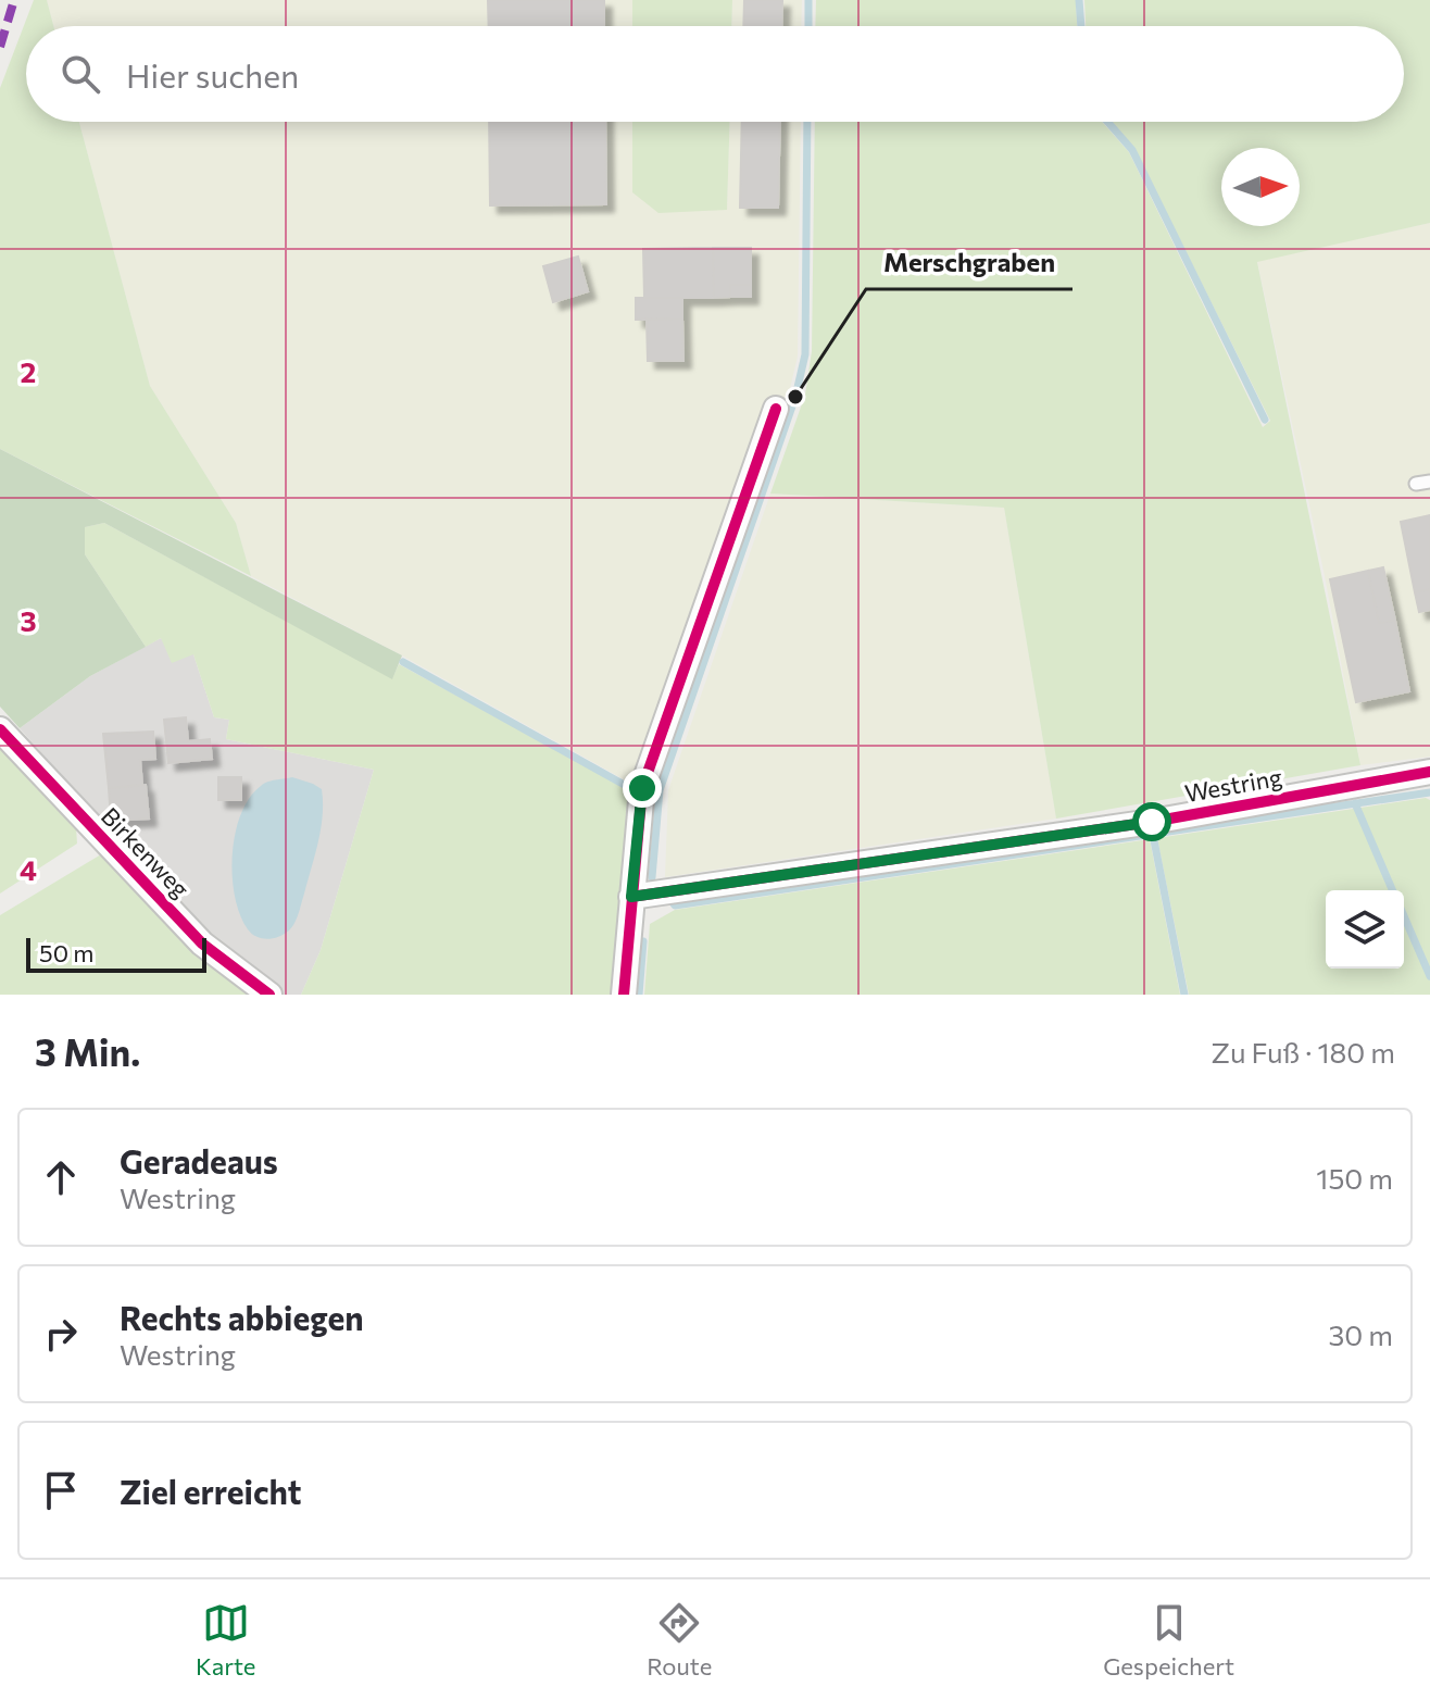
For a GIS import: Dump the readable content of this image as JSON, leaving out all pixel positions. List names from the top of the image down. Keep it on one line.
{"streets":{"street":["Westring","Birkenweg"]},"places":["Merschgraben"],"scale_bar":"50 m","north":"right","page":{"search":"Hier suchen","scale":"50 m","heading":["3 Min.","Zu Fuß · 180 m"],"list":[["Geradeaus","Westring","150 m"],["Rechts abbiegen","Westring","30 m"],"Ziel erreicht"],"nav":["Karte","Route","Gespeichert"]},"grid":{"rows":["2","3","4"]}}
